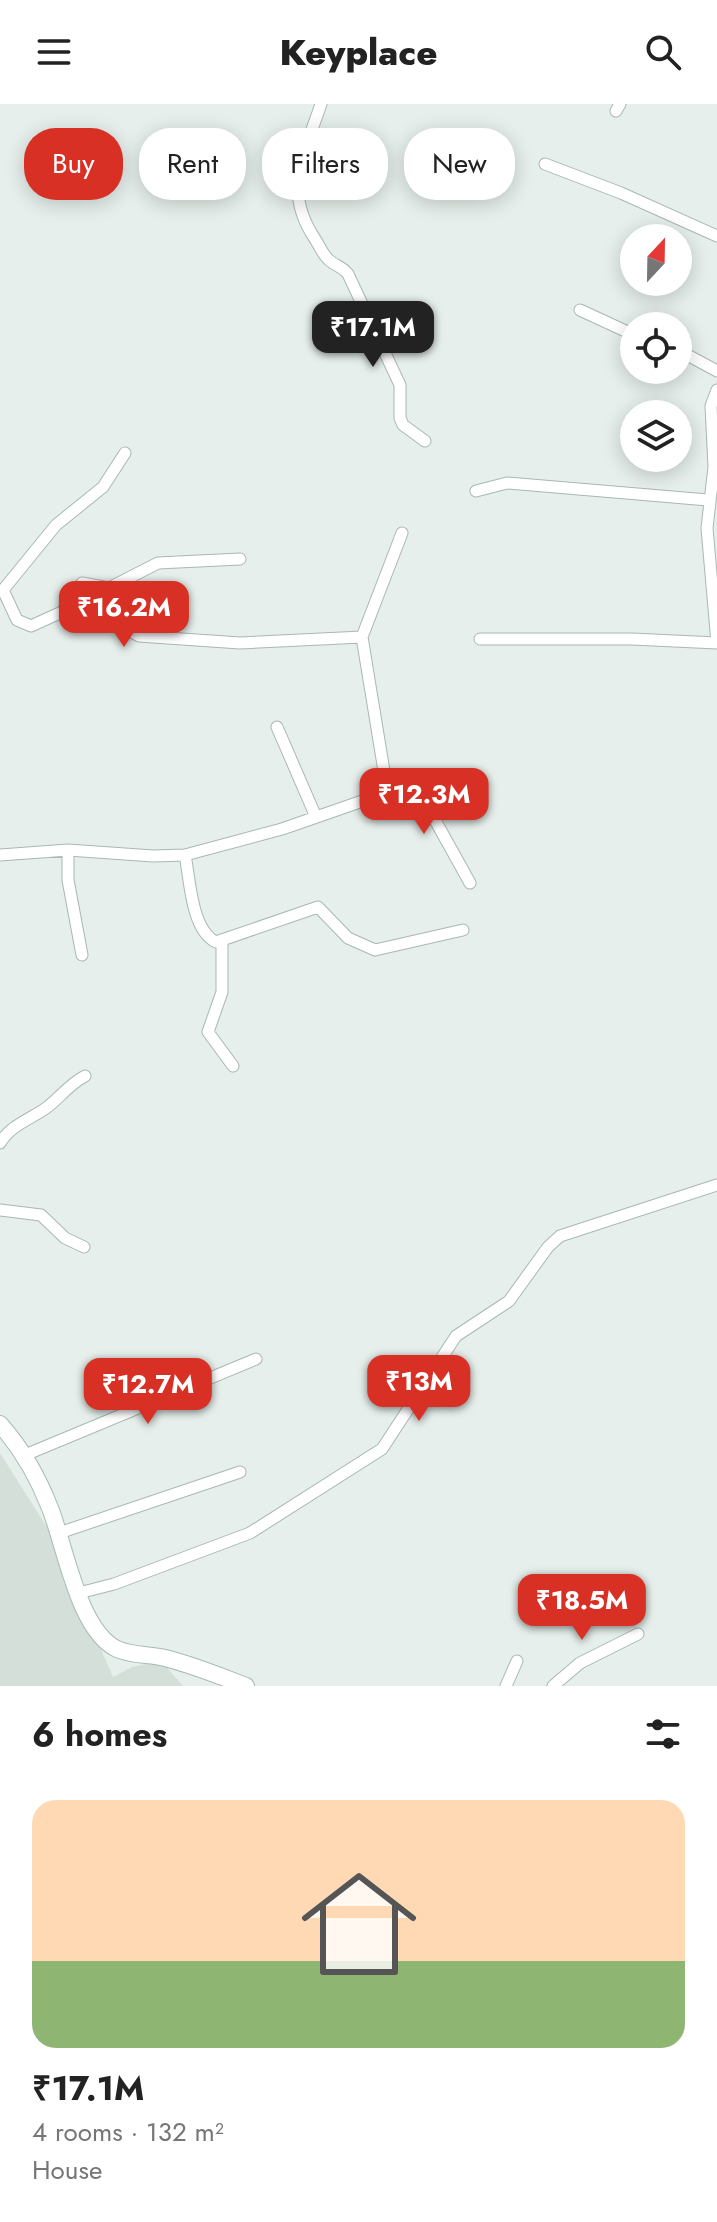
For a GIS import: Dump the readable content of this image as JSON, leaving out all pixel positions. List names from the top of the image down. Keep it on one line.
{"north":"top","page":{"header":"Keyplace","chip":["Buy","Rent","Filters","New"],"price":["₹17.1M","₹16.2M","₹12.3M","₹13M","₹12.7M","₹18.5M"],"heading":"6 homes","list":[{"name":"₹17.1M","note":"4 rooms · 132 m² · House"}]}}
